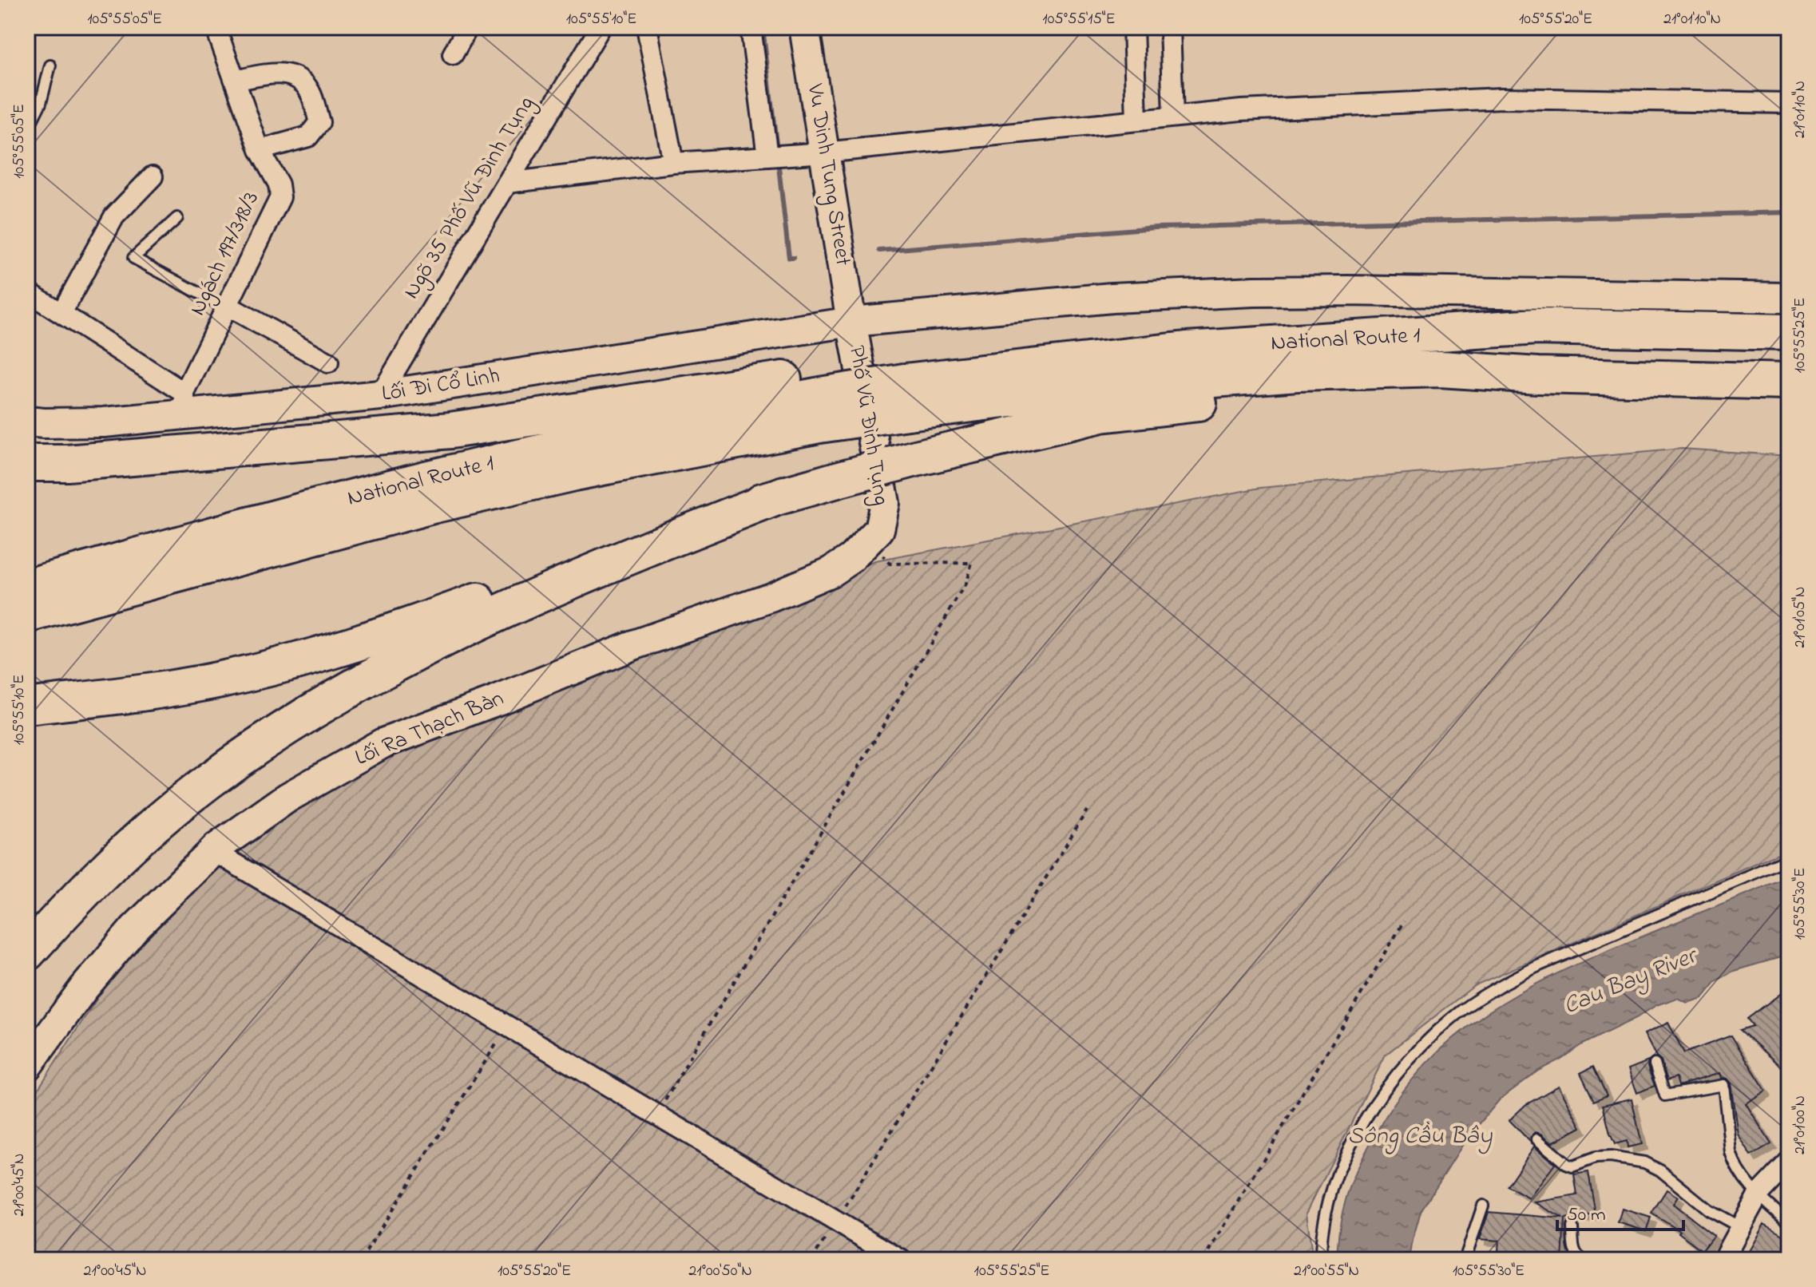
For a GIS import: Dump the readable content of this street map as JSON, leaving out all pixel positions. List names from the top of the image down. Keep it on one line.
{"streets":{"highway":["National Route 1"],"main road":["Vu Dinh Tung Street","Lối Đi Cổ Linh","Phố Vũ Đình Tụng","Lối Ra Thạch Bàn"],"street":["Ngõ 35 Phố Vũ Đình Tụng","Ngách 197/318/3"]},"crossings":[["Vu Dinh Tung Street","Lối Đi Cổ Linh"],["Vu Dinh Tung Street","Phố Vũ Đình Tụng"],["Ngõ 35 Phố Vũ Đình Tụng","Lối Đi Cổ Linh"],["Ngách 197/318/3","Lối Đi Cổ Linh"],["Lối Đi Cổ Linh","Phố Vũ Đình Tụng"],["Phố Vũ Đình Tụng","Lối Ra Thạch Bàn"]],"water":["Cau Bay River","Sông Cầu Bây"],"scale_bar":"50 m","coordinates":["105°55'05\"E","105°55'10\"E","105°55'15\"E","105°55'20\"E","21°01'10\"N","105°55'25\"E","21°01'05\"N","105°55'30\"E","21°01'00\"N","21°00'45\"N","21°00'50\"N","21°00'55\"N"]}
